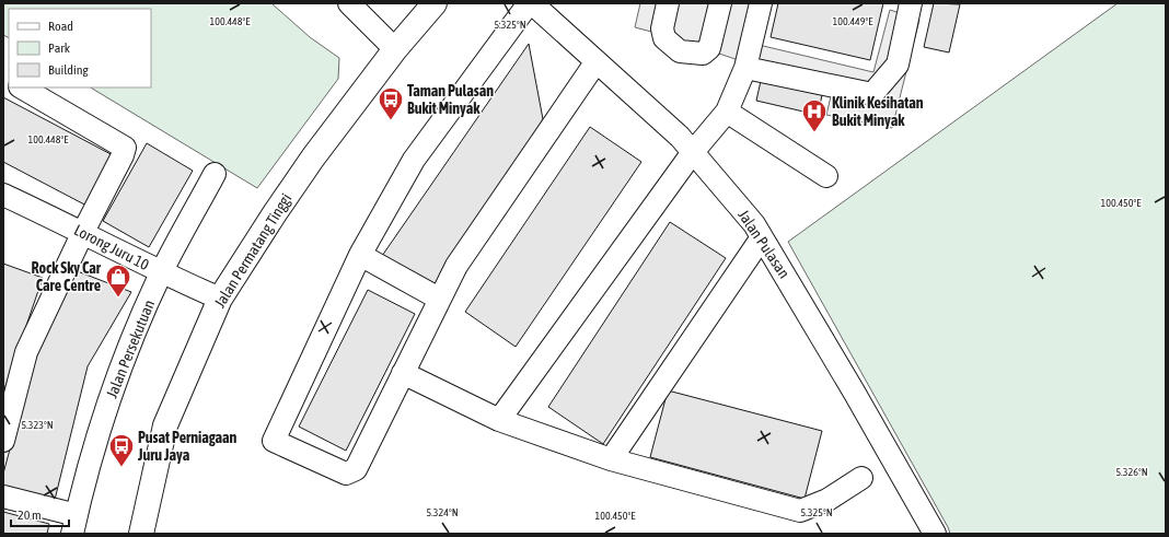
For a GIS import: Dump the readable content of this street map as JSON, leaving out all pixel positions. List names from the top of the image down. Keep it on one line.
{"streets":{"highway":["Jalan Permatang Tinggi"],"street":["Jalan Pulasan","Lorong Juru 10","Jalan Persekutuan"]},"crossings":[["Lorong Juru 10","Jalan Permatang Tinggi"],["Lorong Juru 10","Jalan Persekutuan"]],"places":{"bus stop":["Taman Pulasan Bukit Minyak","Pusat Perniagaan Juru Jaya"],"hospital":["Klinik Kesihatan Bukit Minyak"],"shop":["Rock Sky Car Care Centre"]},"legend":["Road","Park","Building"],"scale_bar":"20 m","coordinates":["100.448°E","100.449°E","5.325°N","100.450°E","5.323°N","5.326°N","5.324°N"]}
